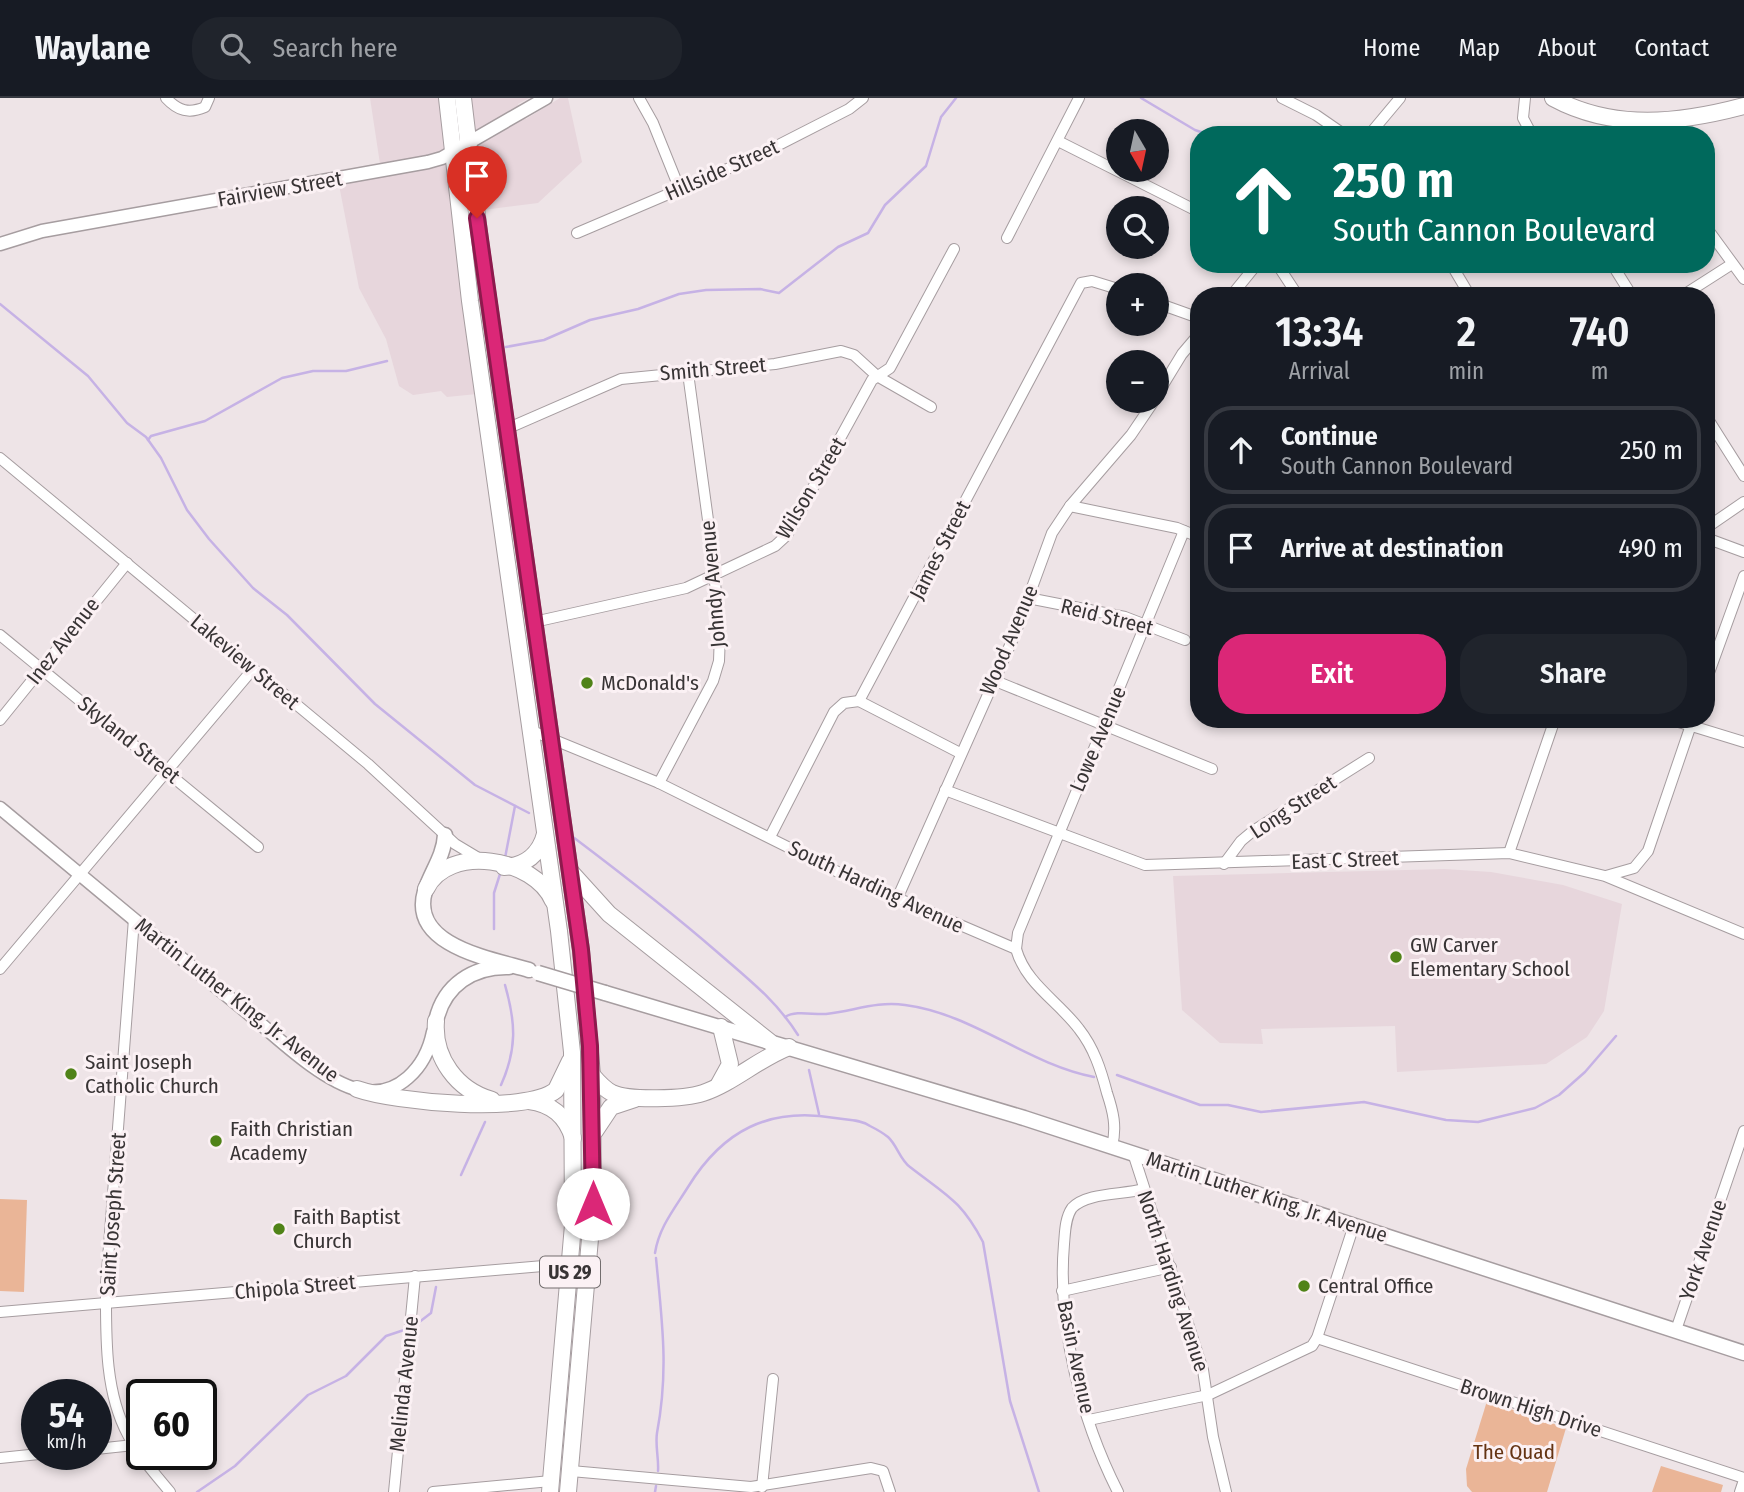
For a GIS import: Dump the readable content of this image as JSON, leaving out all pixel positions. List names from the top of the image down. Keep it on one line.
{"streets":{"main road":["Martin Luther King, Jr. Avenue","US 29"],"street":["Hillside Street","Fairview Street","Smith Street","Wilson Street","James Street","Johndy Avenue","Reid Street","Wood Avenue","Inez Avenue","Lakeview Street","Lowe Avenue","Skyland Street","Long Street","East C Street","South Harding Avenue","Saint Joseph Street","York Avenue","North Harding Avenue","Chipola Street","Basin Avenue","Melinda Avenue","Brown High Drive"]},"crossings":[["Fairview Street","US 29"],["Smith Street","Wilson Street"],["Smith Street","Johndy Avenue"],["Smith Street","US 29"],["Wilson Street","Johndy Avenue"],["Wilson Street","US 29"],["James Street","South Harding Avenue"],["Johndy Avenue","South Harding Avenue"],["Reid Street","Wood Avenue"],["Reid Street","Lowe Avenue"],["Wood Avenue","East C Street"],["Wood Avenue","South Harding Avenue"],["Inez Avenue","Lakeview Street"],["Inez Avenue","Skyland Street"],["Lowe Avenue","East C Street"],["Lowe Avenue","South Harding Avenue"],["Long Street","East C Street"],["South Harding Avenue","US 29"],["Martin Luther King, Jr. Avenue","Saint Joseph Street"],["Martin Luther King, Jr. Avenue","York Avenue"],["Martin Luther King, Jr. Avenue","North Harding Avenue"],["Saint Joseph Street","Chipola Street"],["US 29","Chipola Street"],["North Harding Avenue","Basin Avenue"],["Chipola Street","Melinda Avenue"]],"parks":["The Quad"],"places":["McDonald's","GW Carver Elementary School","Saint Joseph Catholic Church","Faith Christian Academy","Faith Baptist Church","Central Office"],"north":"bottom","page":{"header":"Waylane","search":"Search here","nav":["Home","Map","About","Contact"],"map_buttons":["+","−"],"turn":["250 m","South Cannon Boulevard"],"eta":["13:34","Arrival","2","min","740","m"],"list":[{"name":"Continue","note":"South Cannon Boulevard","value":"250 m"},{"name":"Arrive at destination","value":"490 m"}],"buttons":["Exit","Share"],"speed":"54 km/h","limit":"60"}}
